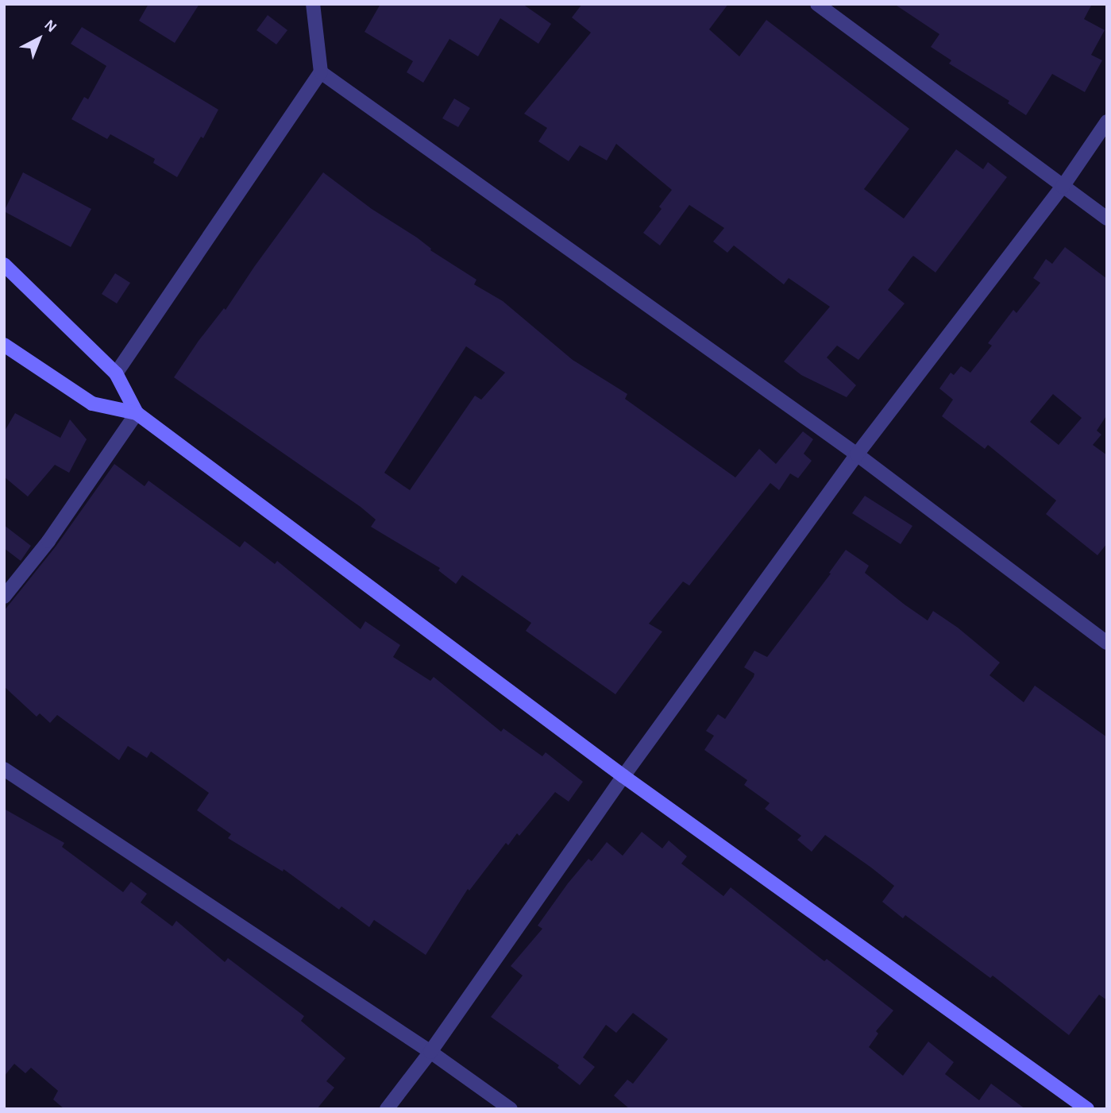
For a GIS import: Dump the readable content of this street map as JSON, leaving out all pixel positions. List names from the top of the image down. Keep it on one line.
{"north":"top right"}
